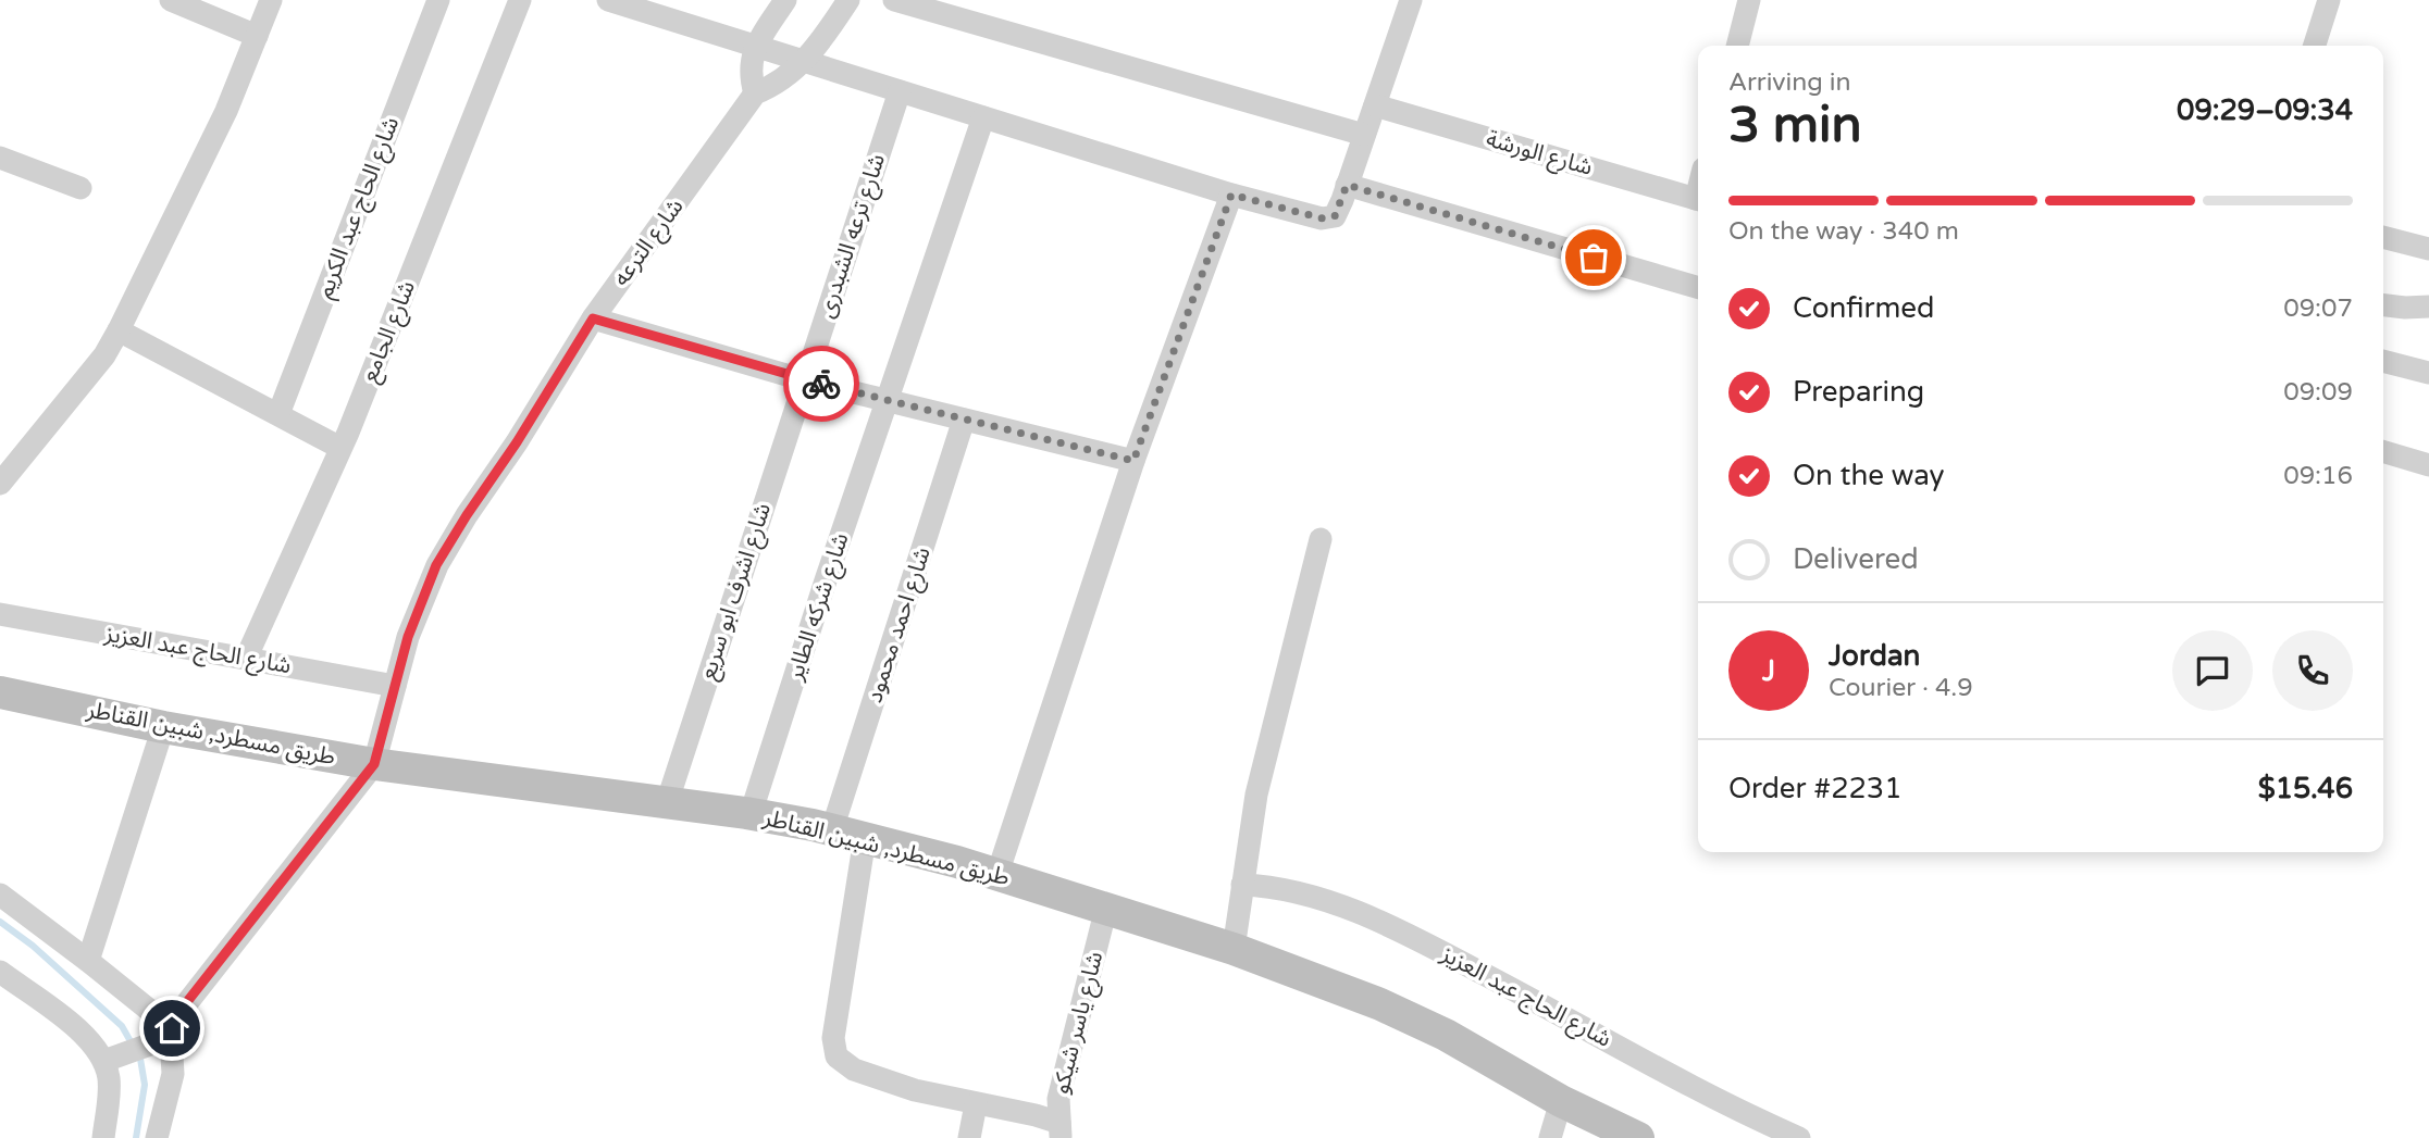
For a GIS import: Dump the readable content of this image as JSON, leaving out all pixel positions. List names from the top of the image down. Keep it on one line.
{"streets":{"main road":["طريق مسطرد, شبين القناطر"],"street":["شارع الورشة","شارع الحاج عبد الكريم","شارع ترعه الشبدرى","شارع الترعه","شارع الجامع","شارع اشرف ابو سريع","شارع شركه الطاير","شارع احمد محمود","شارع الحاج عبد العزيز","شارع ياسر شيكو"]},"crossings":[["شارع ترعه الشبدرى","شارع اشرف ابو سريع"],["شارع الترعه","شارع الحاج عبد العزيز"],["شارع الترعه","طريق مسطرد, شبين القناطر"],["شارع الجامع","شارع الحاج عبد العزيز"],["شارع اشرف ابو سريع","طريق مسطرد, شبين القناطر"],["شارع شركه الطاير","طريق مسطرد, شبين القناطر"],["شارع احمد محمود","طريق مسطرد, شبين القناطر"],["طريق مسطرد, شبين القناطر","شارع ياسر شيكو"]],"page":{"heading":["3 min","Arriving in","09:29–09:34"],"panel":["Jordan","Courier · 4.9","Order #2231","$15.46"],"bar":"On the way · 340 m","list":[["Confirmed","09:07"],["Preparing","09:09"],["On the way","09:16"],"Delivered"],"round":"J"}}
